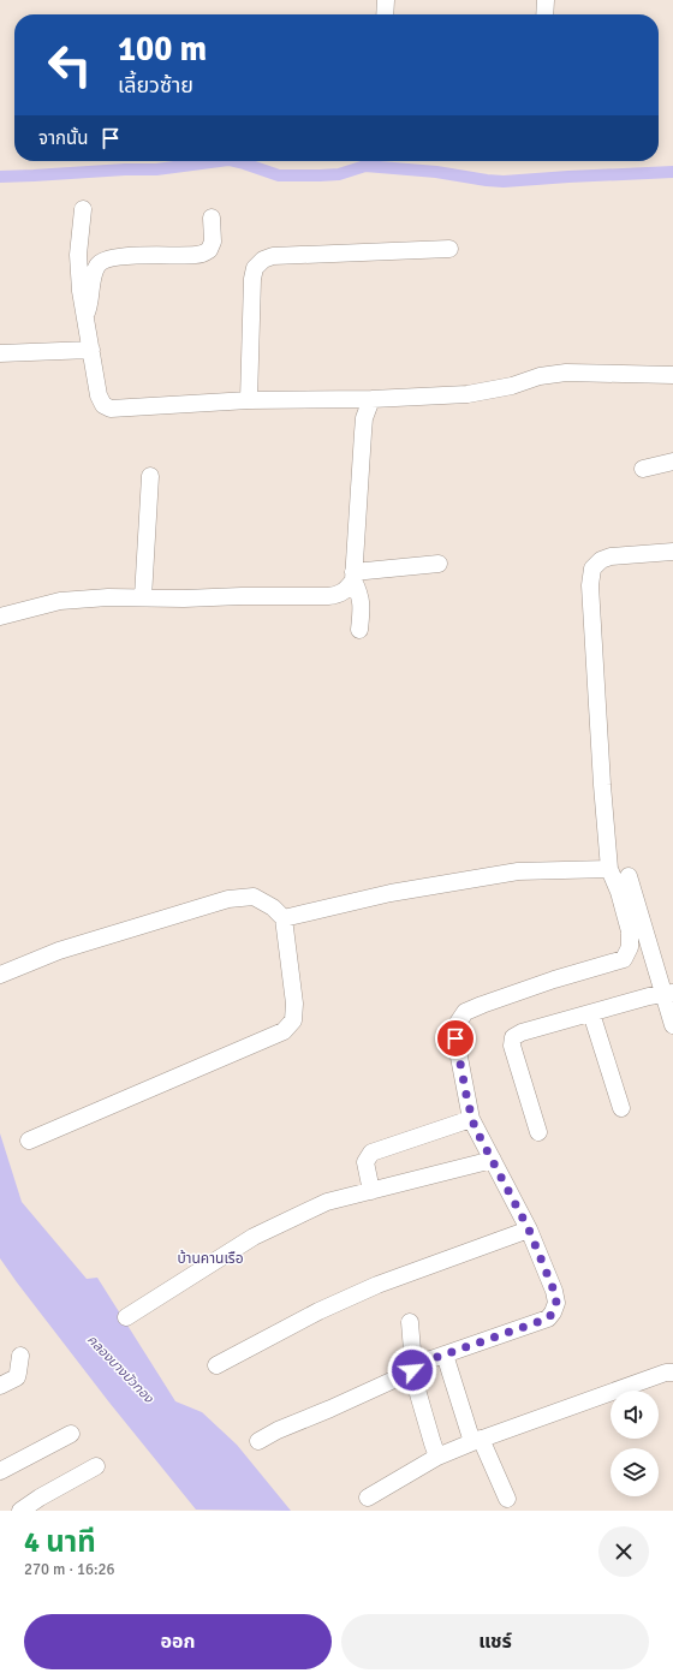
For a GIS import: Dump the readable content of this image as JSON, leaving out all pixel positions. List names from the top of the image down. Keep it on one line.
{"districts":["บ้านคานเรือ"],"water":["คลองบางบัวทอง"],"page":{"turn":["100 m","เลี้ยวซ้าย"],"then":"จากนั้น","heading":["4 นาที","270 m · 16:26"],"buttons":["ออก","แชร์"]}}
